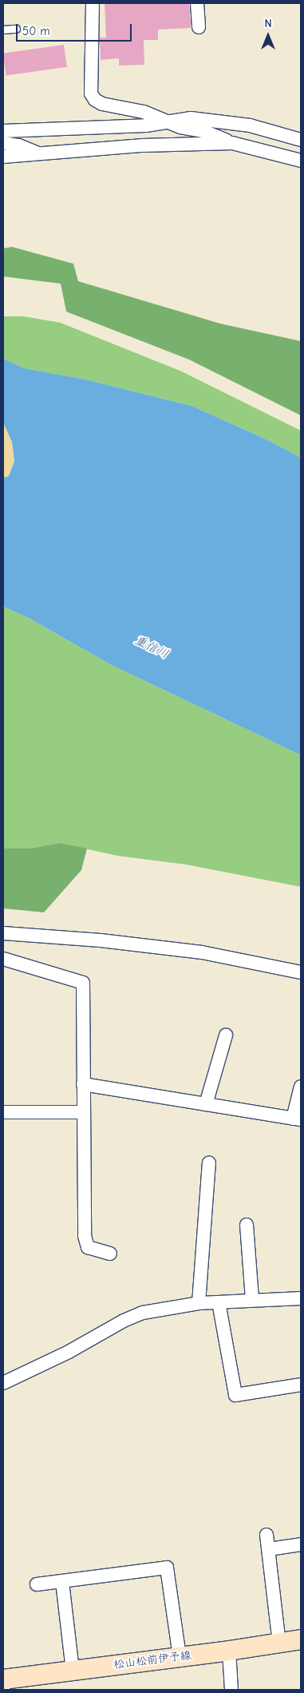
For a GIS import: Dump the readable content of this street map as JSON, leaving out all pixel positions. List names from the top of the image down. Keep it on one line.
{"streets":{"main road":["松山松前伊予線"]},"water":["重信川"],"scale_bar":"50 m","north":"top"}
